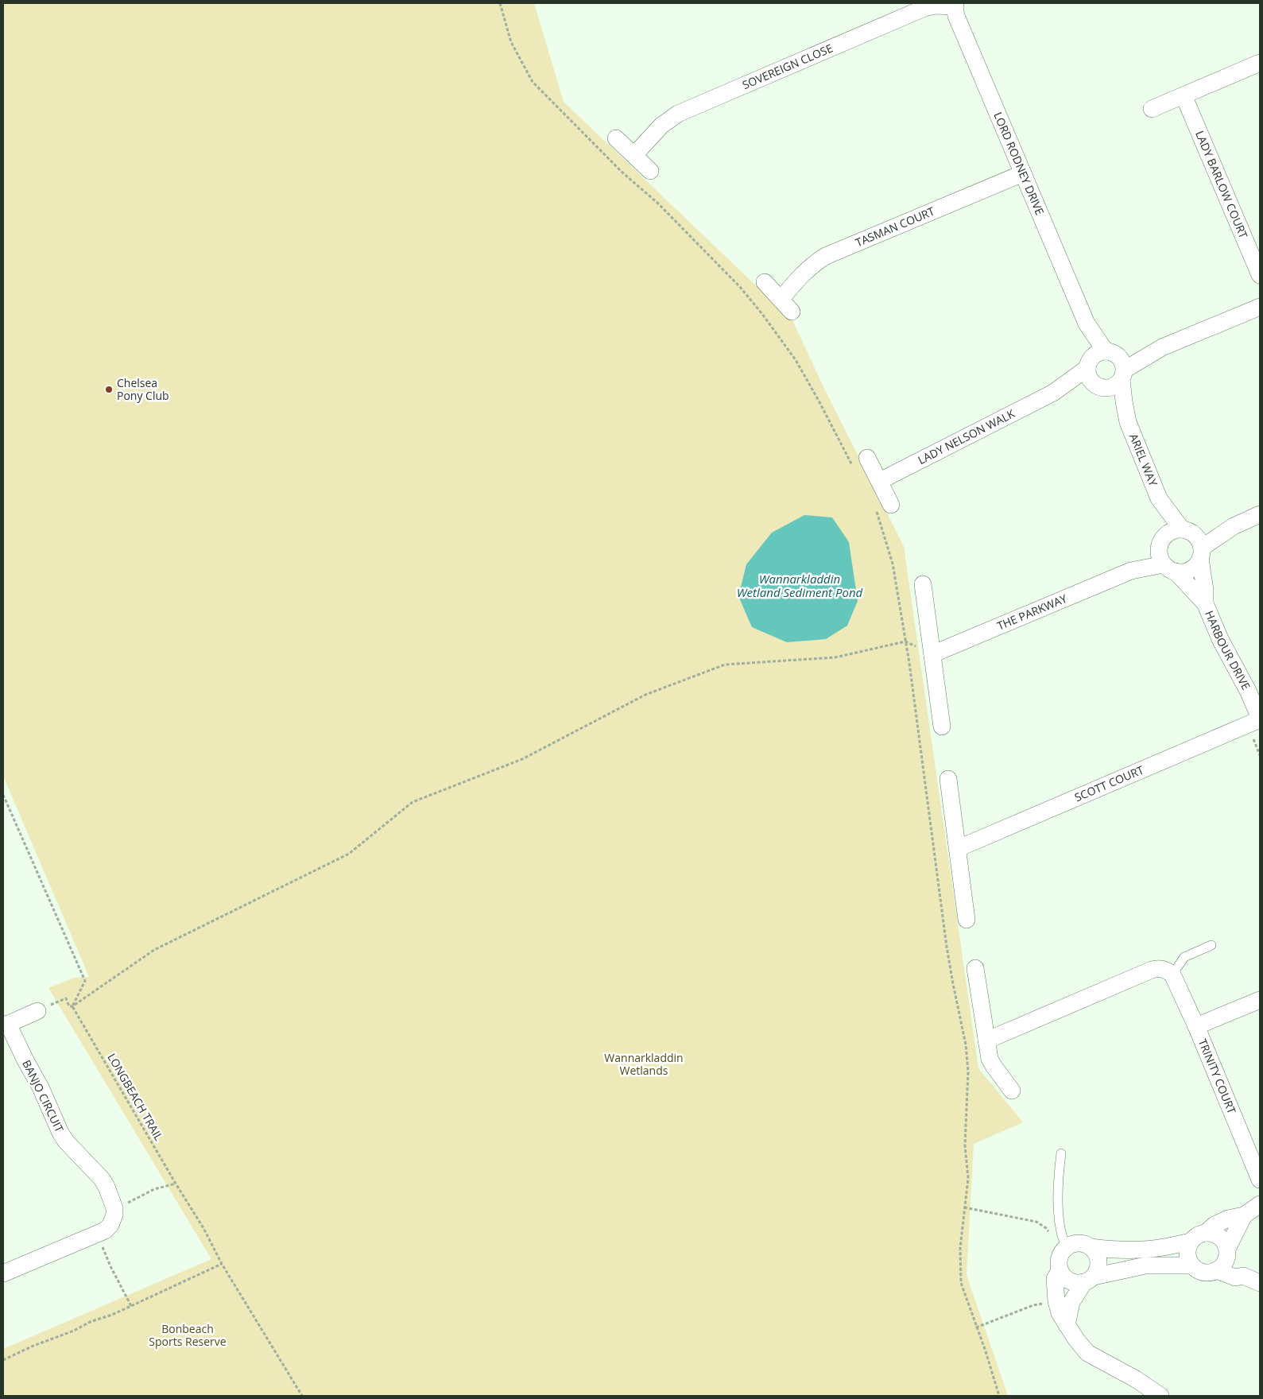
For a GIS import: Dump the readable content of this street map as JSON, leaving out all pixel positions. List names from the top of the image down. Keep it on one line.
{"streets":{"street":["SOVEREIGN CLOSE","LORD RODNEY DRIVE","LADY BARLOW COURT","TASMAN COURT","LADY NELSON WALK","ARIEL WAY","THE PARKWAY","HARBOUR DRIVE","SCOTT COURT","TRINITY COURT","BANJO CIRCUIT"],"path":["LONGBEACH TRAIL"]},"crossings":[["SOVEREIGN CLOSE","LORD RODNEY DRIVE"],["LORD RODNEY DRIVE","TASMAN COURT"],["LORD RODNEY DRIVE","LADY NELSON WALK"],["LORD RODNEY DRIVE","ARIEL WAY"],["LADY NELSON WALK","ARIEL WAY"],["ARIEL WAY","THE PARKWAY"],["ARIEL WAY","HARBOUR DRIVE"],["THE PARKWAY","HARBOUR DRIVE"],["HARBOUR DRIVE","SCOTT COURT"]],"water":["Wannarkladdin Wetland Sediment Pond"],"parks":["Wannarkladdin Wetlands","Bonbeach Sports Reserve"],"places":["Chelsea Pony Club"]}
